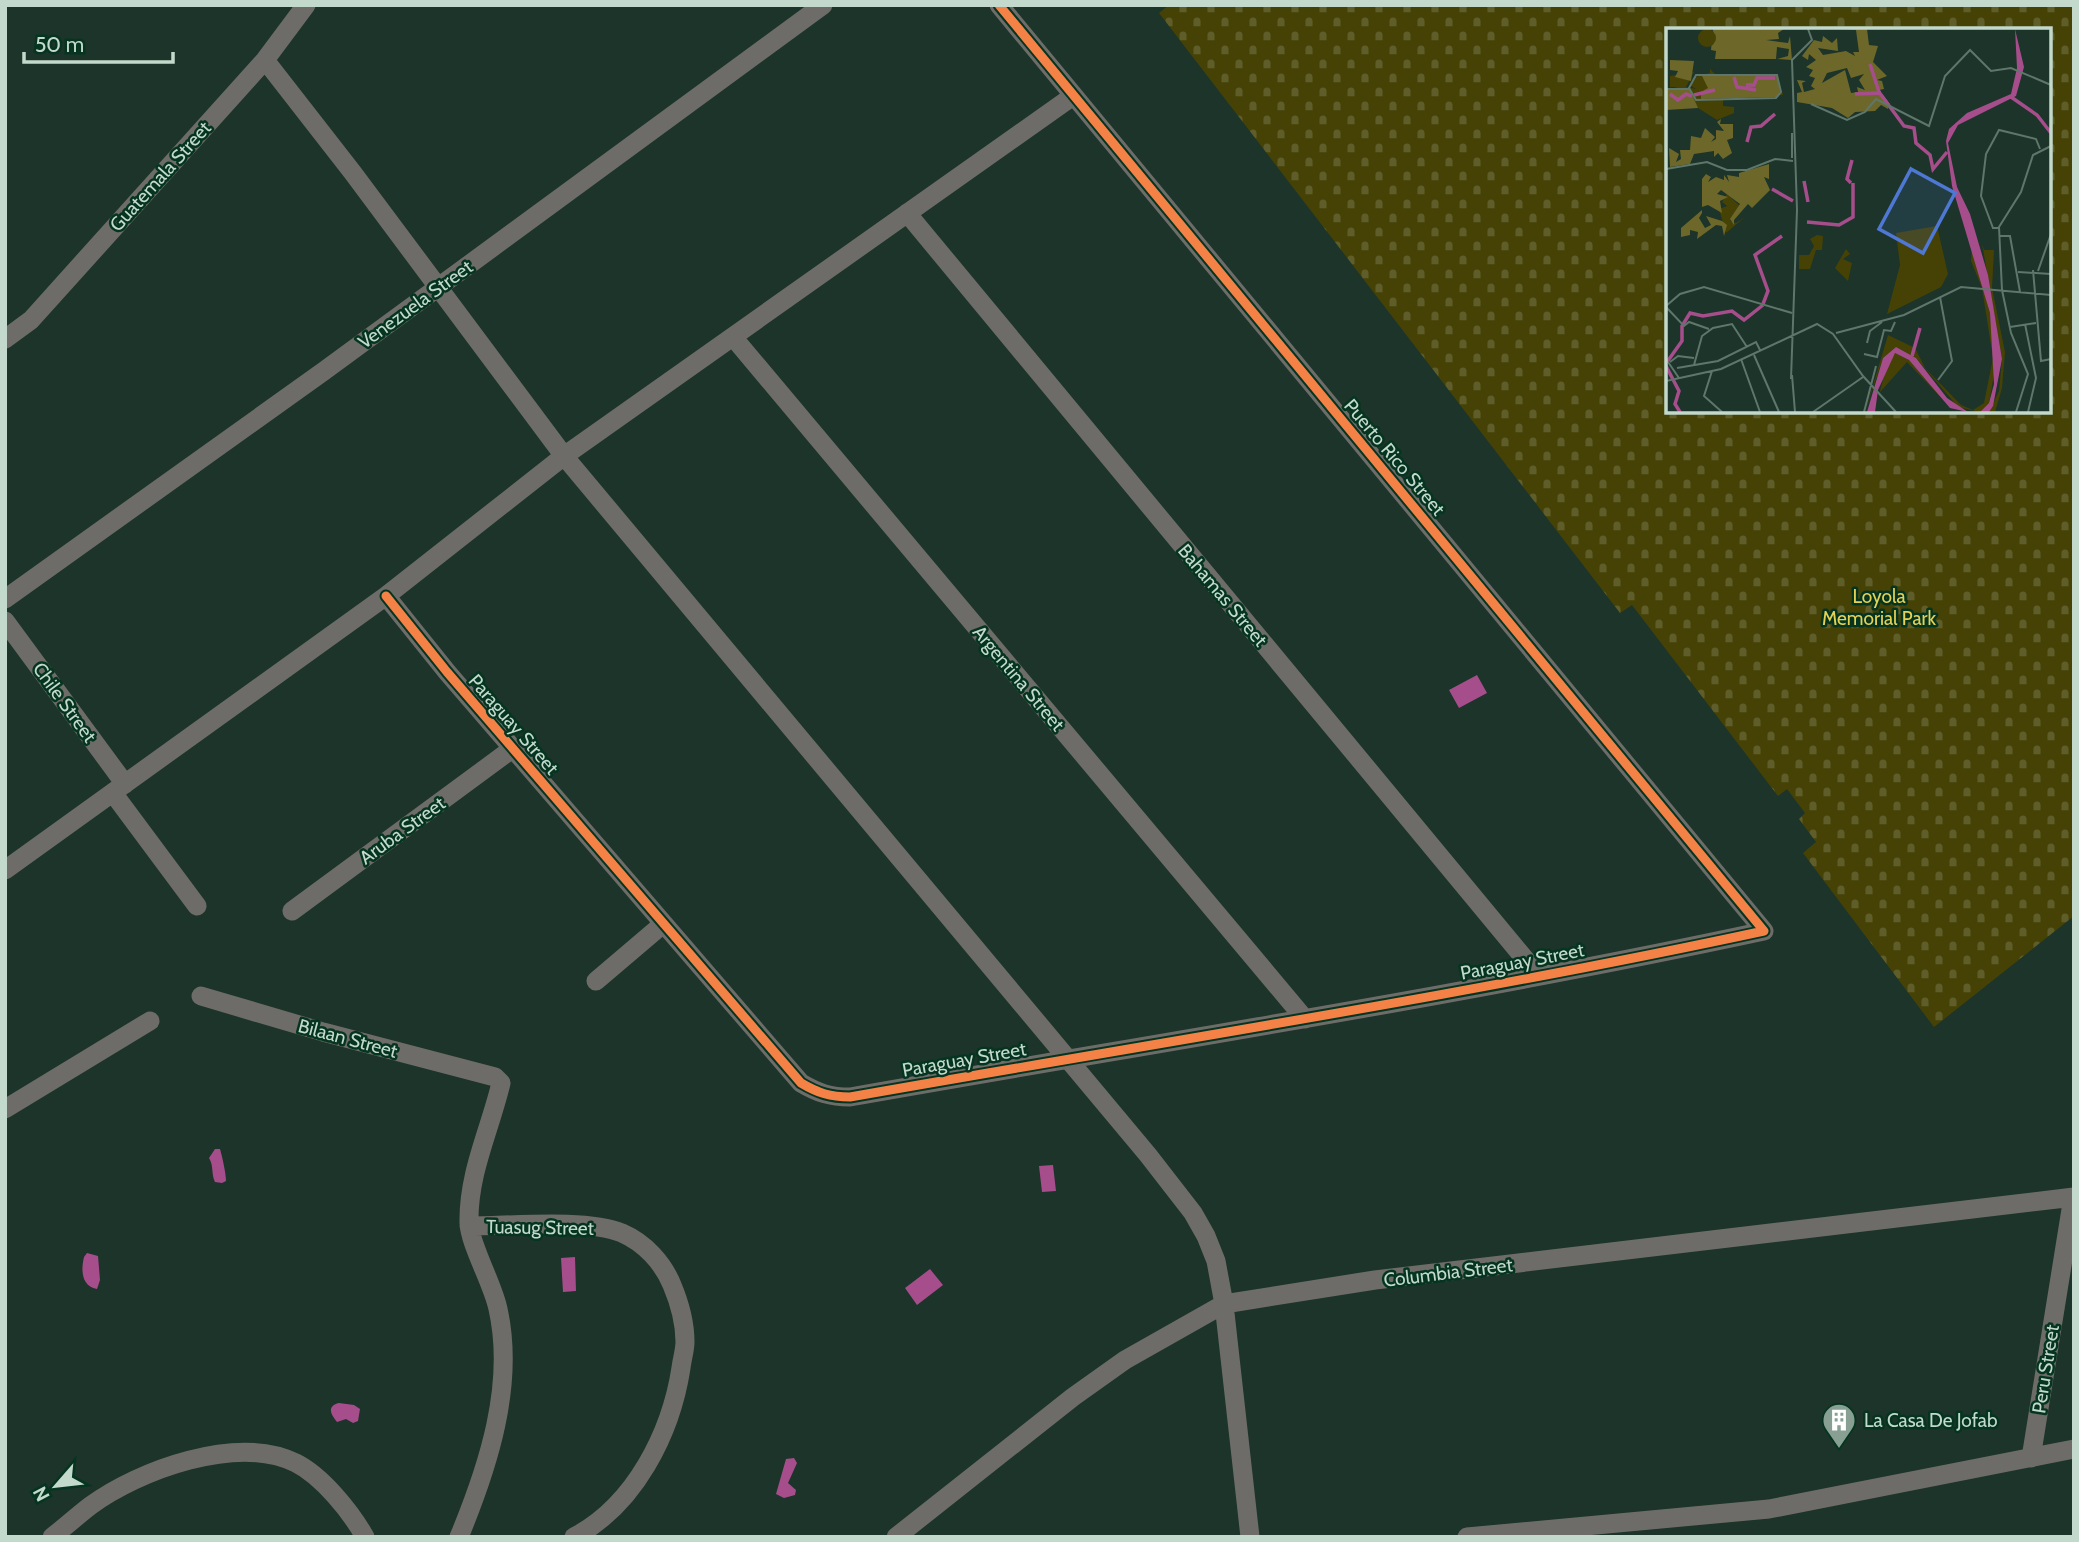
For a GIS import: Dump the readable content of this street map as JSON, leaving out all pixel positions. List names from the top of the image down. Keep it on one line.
{"streets":{"street":["Guatemala Street","Venezuela Street","Puerto Rico Street","Bahamas Street","Argentina Street","Chile Street","Paraguay Street","Aruba Street","Bilaan Street","Tuasug Street","Columbia Street","Peru Street"]},"crossings":[["Puerto Rico Street","Paraguay Street"],["Bahamas Street","Paraguay Street"],["Argentina Street","Paraguay Street"],["Paraguay Street","Aruba Street"],["Bilaan Street","Tuasug Street"],["Columbia Street","Peru Street"]],"parks":["Loyola Memorial Park"],"places":{"building":["La Casa De Jofab"]},"scale_bar":"50 m","north":"bottom left"}
